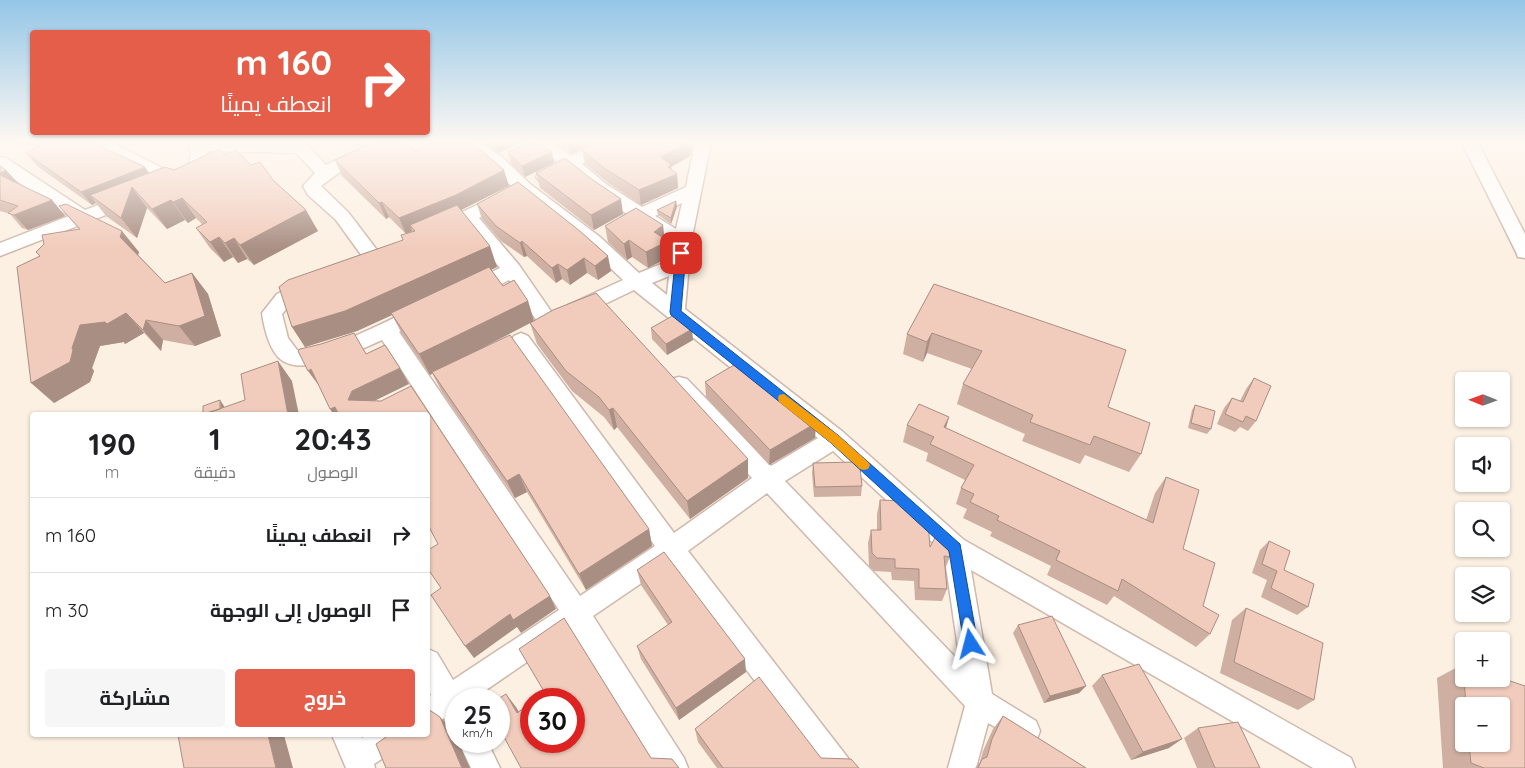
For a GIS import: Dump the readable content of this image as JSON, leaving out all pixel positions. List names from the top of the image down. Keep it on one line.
{"north":"left","page":{"turn":["160 m","انعطف يمينًا"],"map_buttons":["+","−"],"eta":["20:43","الوصول","1","دقيقة","190","m"],"list":[{"name":"انعطف يمينًا","value":"160 m"},{"name":"الوصول إلى الوجهة","value":"30 m"}],"buttons":["خروج","مشاركة"],"speed":"25 km/h","limit":"30"}}
